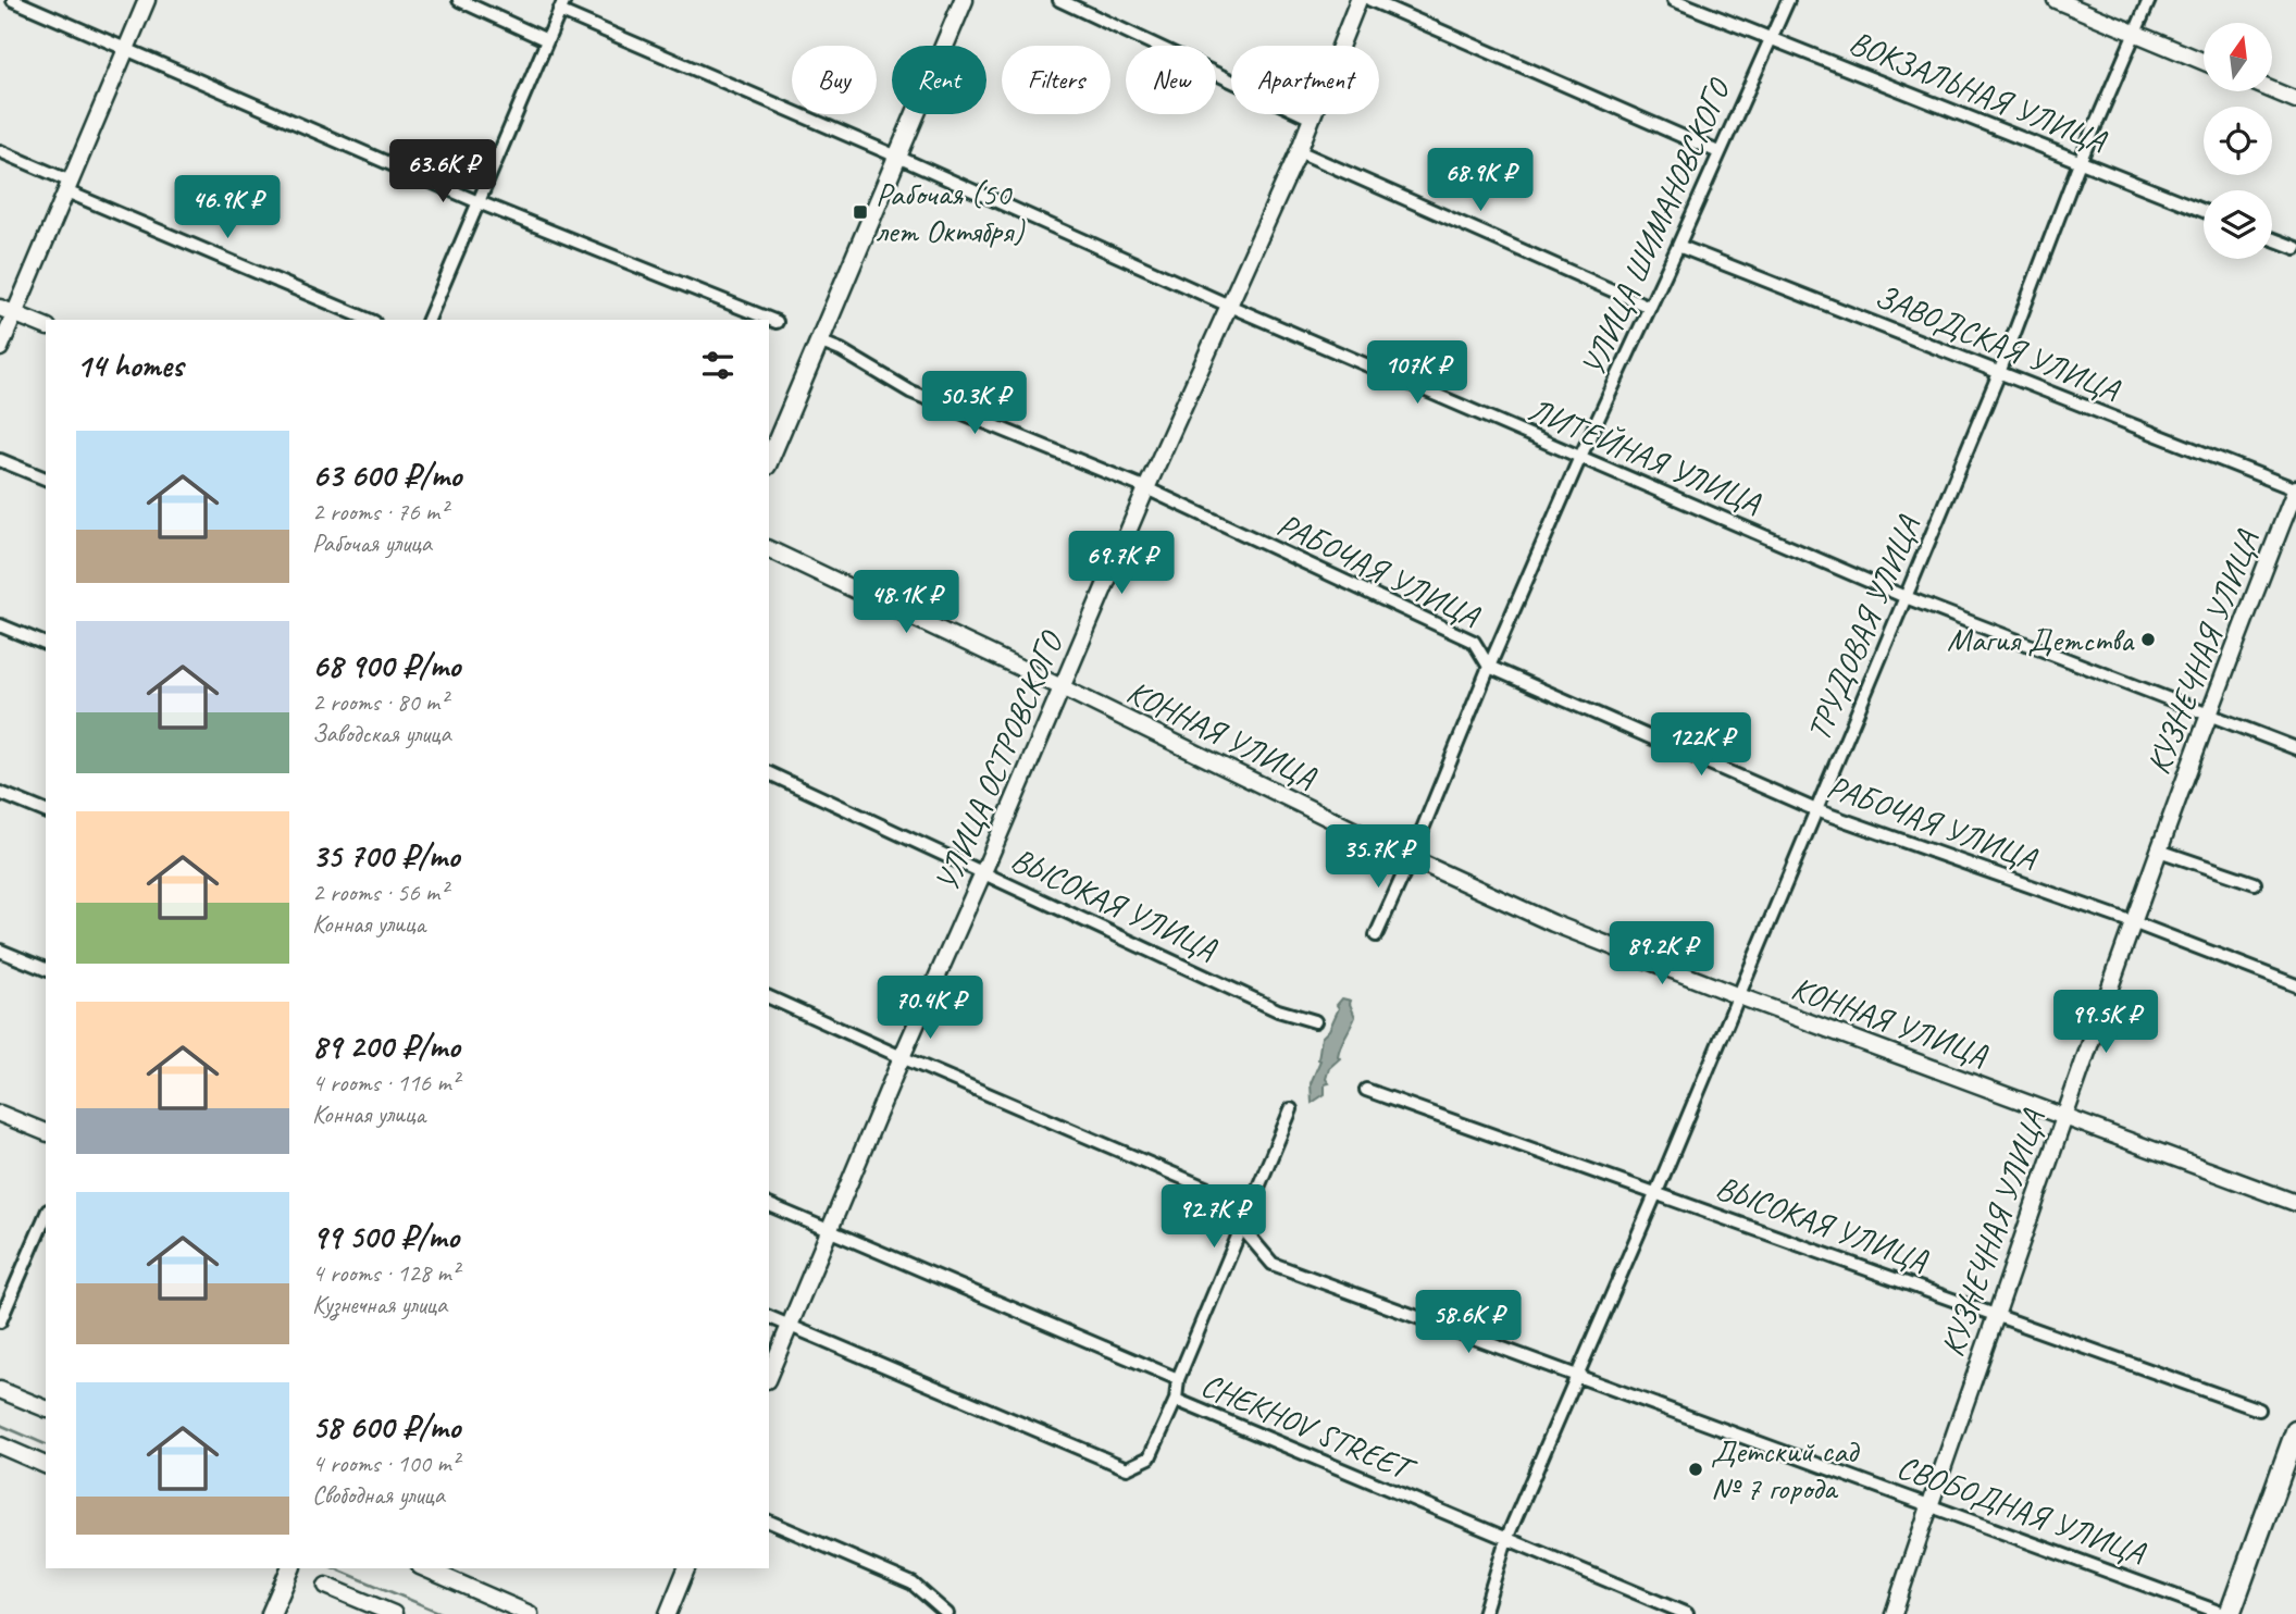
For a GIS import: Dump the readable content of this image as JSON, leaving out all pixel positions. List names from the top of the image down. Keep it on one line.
{"streets":{"street":["ВОКЗАЛЬНАЯ УЛИЦА","УЛИЦА ШИМАНОВСКОГО","ЗАВОДСКАЯ УЛИЦА","ЛИТЕЙНАЯ УЛИЦА","РАБОЧАЯ УЛИЦА","ТРУДОВАЯ УЛИЦА","КУЗНЕЧНАЯ УЛИЦА","КОННАЯ УЛИЦА","УЛИЦА ОСТРОВСКОГО","ВЫСОКАЯ УЛИЦА","CHEKHOV STREET","СВОБОДНАЯ УЛИЦА"]},"crossings":[["ВОКЗАЛЬНАЯ УЛИЦА","УЛИЦА ШИМАНОВСКОГО"],["ВОКЗАЛЬНАЯ УЛИЦА","ТРУДОВАЯ УЛИЦА"],["УЛИЦА ШИМАНОВСКОГО","ЗАВОДСКАЯ УЛИЦА"],["УЛИЦА ШИМАНОВСКОГО","ЛИТЕЙНАЯ УЛИЦА"],["УЛИЦА ШИМАНОВСКОГО","РАБОЧАЯ УЛИЦА"],["УЛИЦА ШИМАНОВСКОГО","КОННАЯ УЛИЦА"],["ЗАВОДСКАЯ УЛИЦА","ТРУДОВАЯ УЛИЦА"],["ЗАВОДСКАЯ УЛИЦА","КУЗНЕЧНАЯ УЛИЦА"],["ЛИТЕЙНАЯ УЛИЦА","ТРУДОВАЯ УЛИЦА"],["ЛИТЕЙНАЯ УЛИЦА","КУЗНЕЧНАЯ УЛИЦА"],["ЛИТЕЙНАЯ УЛИЦА","УЛИЦА ОСТРОВСКОГО"],["РАБОЧАЯ УЛИЦА","ТРУДОВАЯ УЛИЦА"],["РАБОЧАЯ УЛИЦА","КУЗНЕЧНАЯ УЛИЦА"],["РАБОЧАЯ УЛИЦА","УЛИЦА ОСТРОВСКОГО"],["ТРУДОВАЯ УЛИЦА","КОННАЯ УЛИЦА"],["ТРУДОВАЯ УЛИЦА","ВЫСОКАЯ УЛИЦА"],["ТРУДОВАЯ УЛИЦА","CHEKHOV STREET"],["ТРУДОВАЯ УЛИЦА","СВОБОДНАЯ УЛИЦА"],["КУЗНЕЧНАЯ УЛИЦА","КОННАЯ УЛИЦА"],["КУЗНЕЧНАЯ УЛИЦА","ВЫСОКАЯ УЛИЦА"],["КУЗНЕЧНАЯ УЛИЦА","СВОБОДНАЯ УЛИЦА"],["КОННАЯ УЛИЦА","УЛИЦА ОСТРОВСКОГО"],["УЛИЦА ОСТРОВСКОГО","ВЫСОКАЯ УЛИЦА"],["УЛИЦА ОСТРОВСКОГО","CHEKHOV STREET"],["УЛИЦА ОСТРОВСКОГО","СВОБОДНАЯ УЛИЦА"]],"places":{"transit":["Рабочая (50 лет Октября)"],"other":["Магия Детства","Детский сад № 7 города"]},"north":"top","page":{"chip":["Buy","Rent","Filters","New","Apartment"],"price":["63.6K ₽","68.9K ₽","46.9K ₽","107K ₽","50.3K ₽","69.7K ₽","48.1K ₽","122K ₽","35.7K ₽","89.2K ₽","70.4K ₽","99.5K ₽","92.7K ₽","58.6K ₽"],"heading":"14 homes","list":[{"name":"63 600 ₽/mo","note":"2 rooms · 76 m² · Рабочая улица"},{"name":"68 900 ₽/mo","note":"2 rooms · 80 m² · Заводская улица"},{"name":"35 700 ₽/mo","note":"2 rooms · 56 m² · Конная улица"},{"name":"89 200 ₽/mo","note":"4 rooms · 116 m² · Конная улица"},{"name":"99 500 ₽/mo","note":"4 rooms · 128 m² · Кузнечная улица"},{"name":"58 600 ₽/mo","note":"4 rooms · 100 m² · Свободная улица"}]}}
